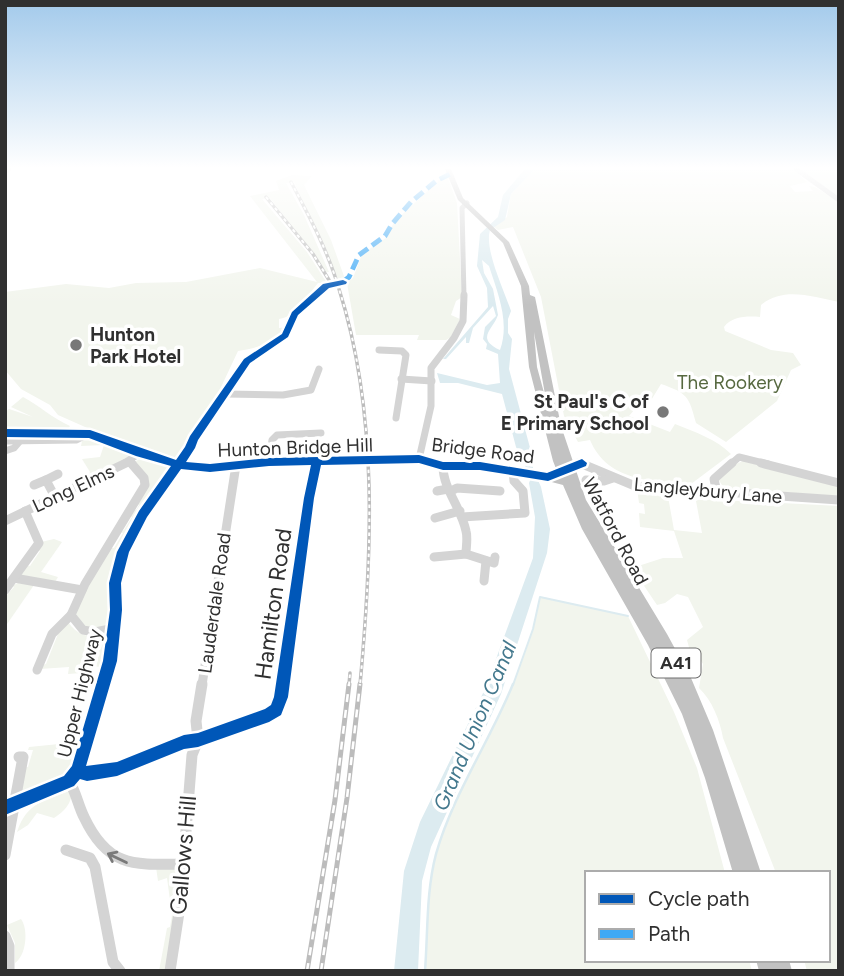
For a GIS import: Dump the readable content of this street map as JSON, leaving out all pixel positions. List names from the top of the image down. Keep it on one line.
{"streets":{"highway":["Watford Road","A41"],"street":["Hunton Bridge Hill","Bridge Road","Long Elms","Langleybury Lane","Lauderdale Road","Hamilton Road","Upper Highway","Gallows Hill"]},"crossings":[["Hunton Bridge Hill","Bridge Road"],["Hunton Bridge Hill","Long Elms"],["Hunton Bridge Hill","Lauderdale Road"],["Hunton Bridge Hill","Hamilton Road"],["Hunton Bridge Hill","Upper Highway"],["Long Elms","Upper Highway"],["Langleybury Lane","Watford Road"],["Lauderdale Road","Hamilton Road"],["Lauderdale Road","Gallows Hill"],["Hamilton Road","Upper Highway"],["Hamilton Road","Gallows Hill"],["Upper Highway","Gallows Hill"]],"water":["Grand Union Canal"],"parks":["The Rookery"],"places":["Hunton Park Hotel","St Paul's C of E Primary School"],"legend":["Cycle path","Path"]}
